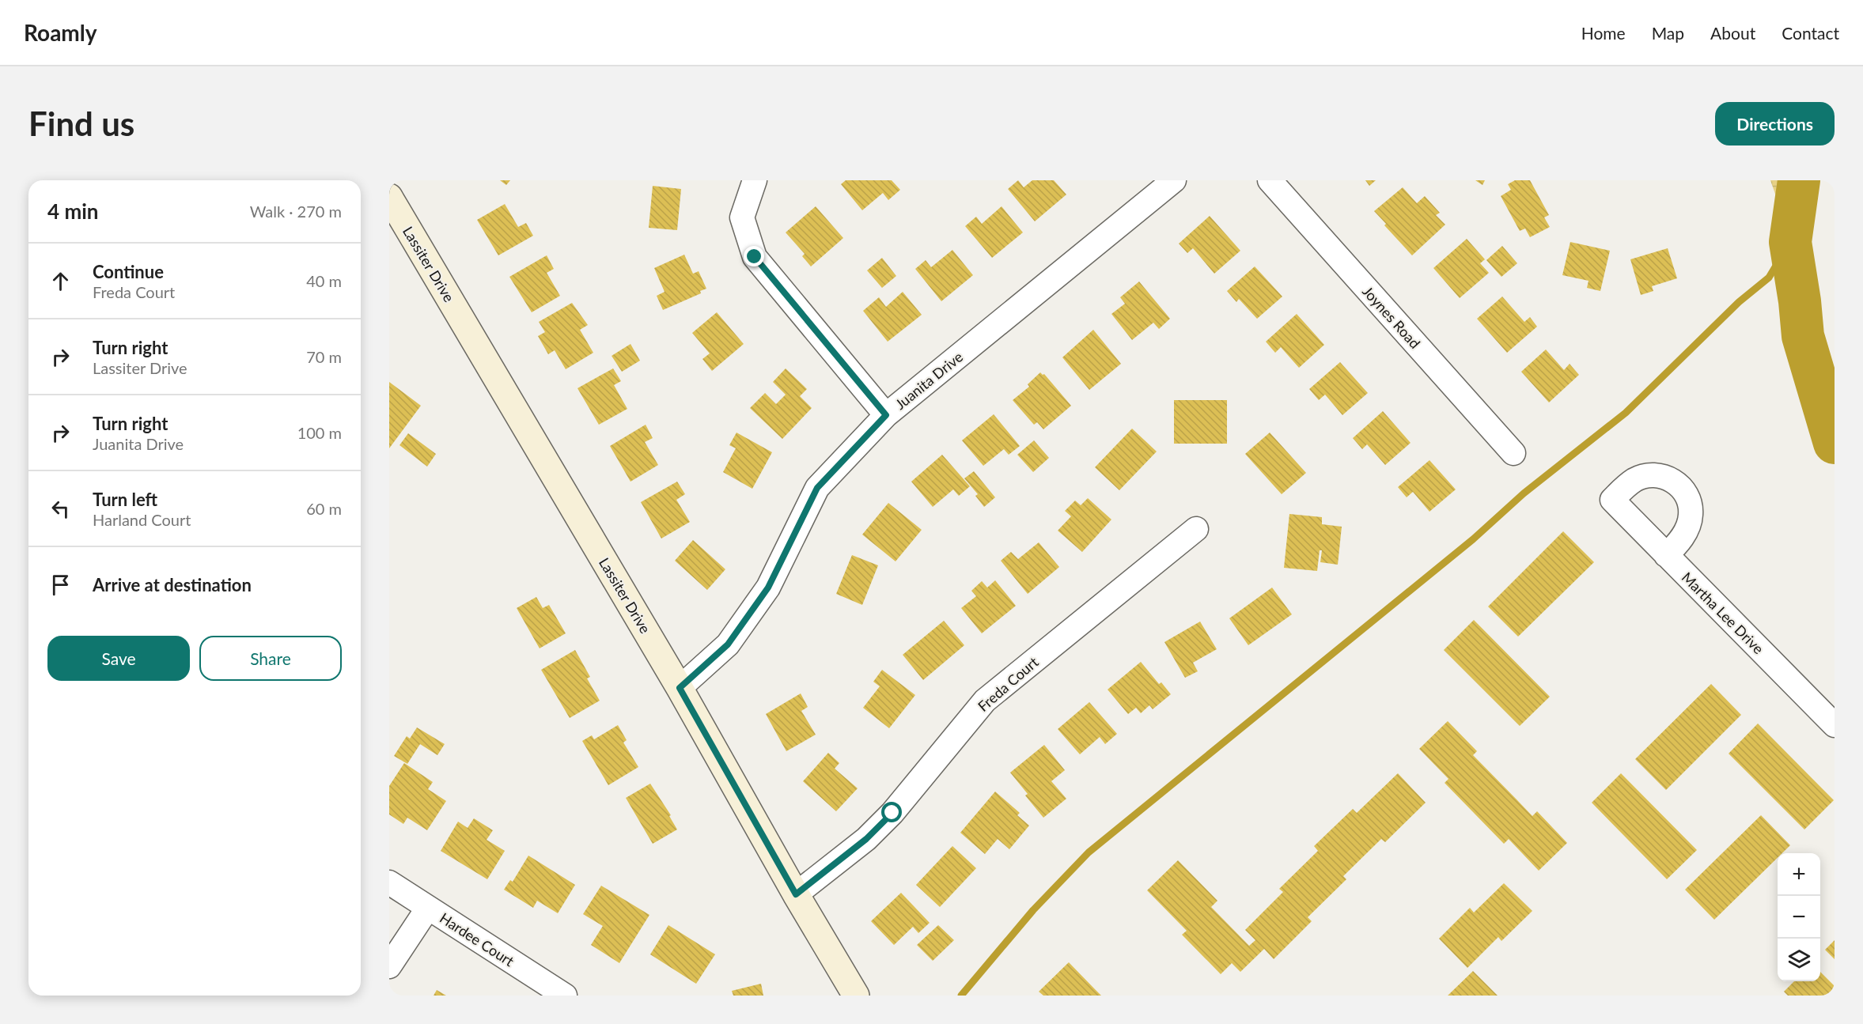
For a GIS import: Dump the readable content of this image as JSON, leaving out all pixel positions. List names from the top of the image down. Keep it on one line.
{"streets":{"street":["Lassiter Drive","Joynes Road","Juanita Drive","Martha Lee Drive","Freda Court","Hardee Court"]},"crossings":[["Lassiter Drive","Juanita Drive"],["Lassiter Drive","Freda Court"]],"page":{"header":"Roamly","nav":["Home","Map","About","Contact"],"buttons":["Directions",["Save","Share"]],"title":"Find us","heading":["4 min","Walk · 270 m"],"list":[["Continue","Freda Court","40 m"],["Turn right","Lassiter Drive","70 m"],["Turn right","Juanita Drive","100 m"],["Turn left","Harland Court","60 m"],"Arrive at destination"],"map_buttons":["+","−"]}}
